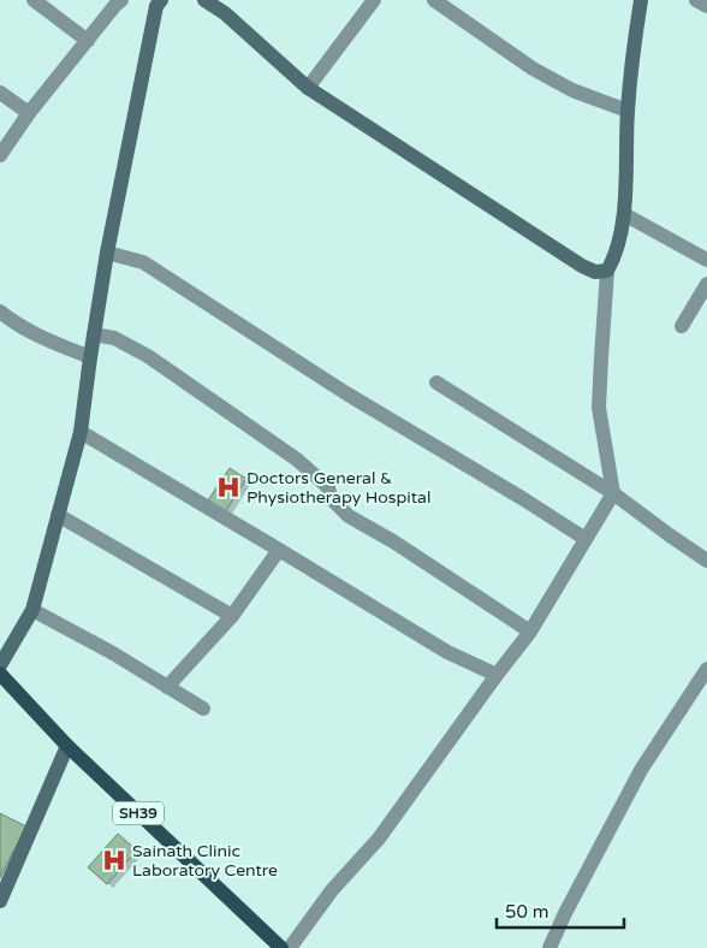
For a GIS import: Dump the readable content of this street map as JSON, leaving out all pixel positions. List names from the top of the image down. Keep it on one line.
{"streets":{"main road":["SH39"]},"places":{"hospital":["Doctors General & Physiotherapy Hospital","Sainath Clinic Laboratory Centre"]},"scale_bar":"50 m"}
